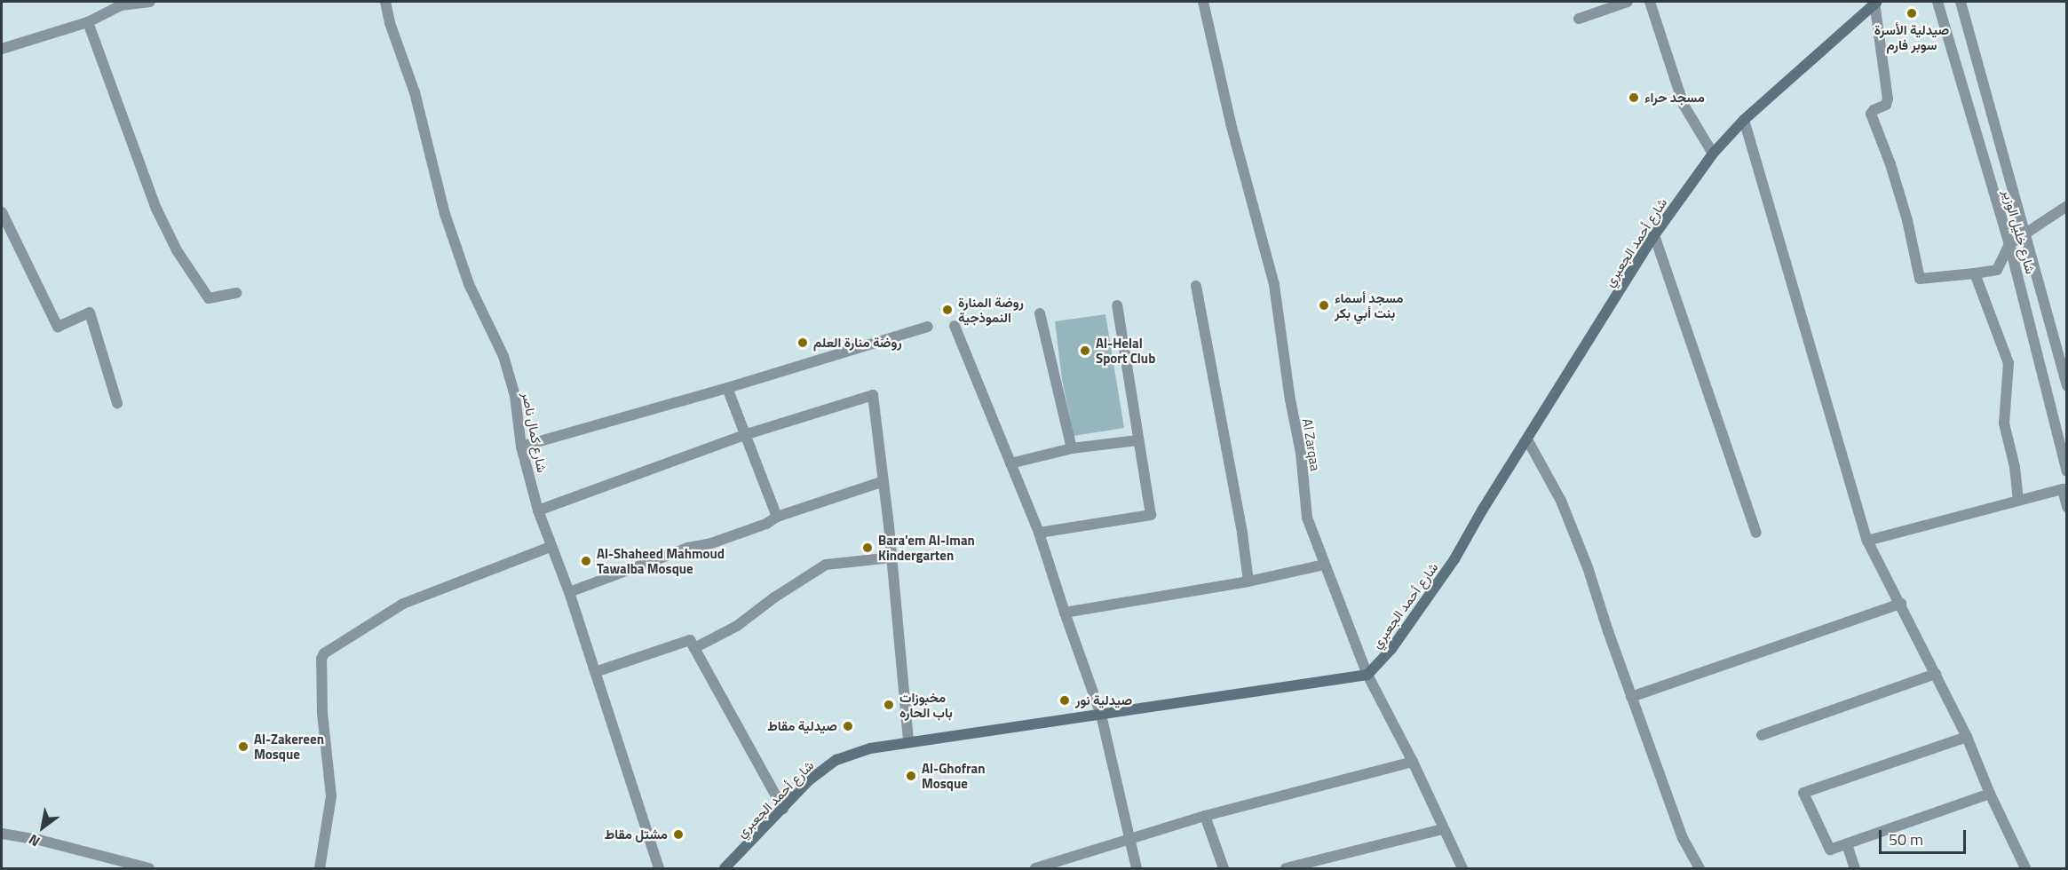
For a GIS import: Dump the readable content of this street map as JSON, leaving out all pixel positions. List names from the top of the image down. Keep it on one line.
{"streets":{"street":["شارع خليل الوزير","شارع أحمد الجعبري","شارع كمال ناصر","Al Zarqaa"]},"crossings":[["شارع أحمد الجعبري","Al Zarqaa"]],"places":["صيدلية الأسرة سوبر فارم","مسجد حراء","مسجد أسماء بنت أبي بكر","روضة المنارة النموذجية","روضة منارة العلم","Al-Helal Sport Club","Bara'em Al-Iman Kindergarten","Al-Shaheed Mahmoud Tawalba Mosque","صيدلية نور","مخبوزات باب الحاره","صيدلية مقاط","Al-Zakereen Mosque","Al-Ghofran Mosque","مشتل مقاط"],"scale_bar":"50 m","north":"bottom left"}
